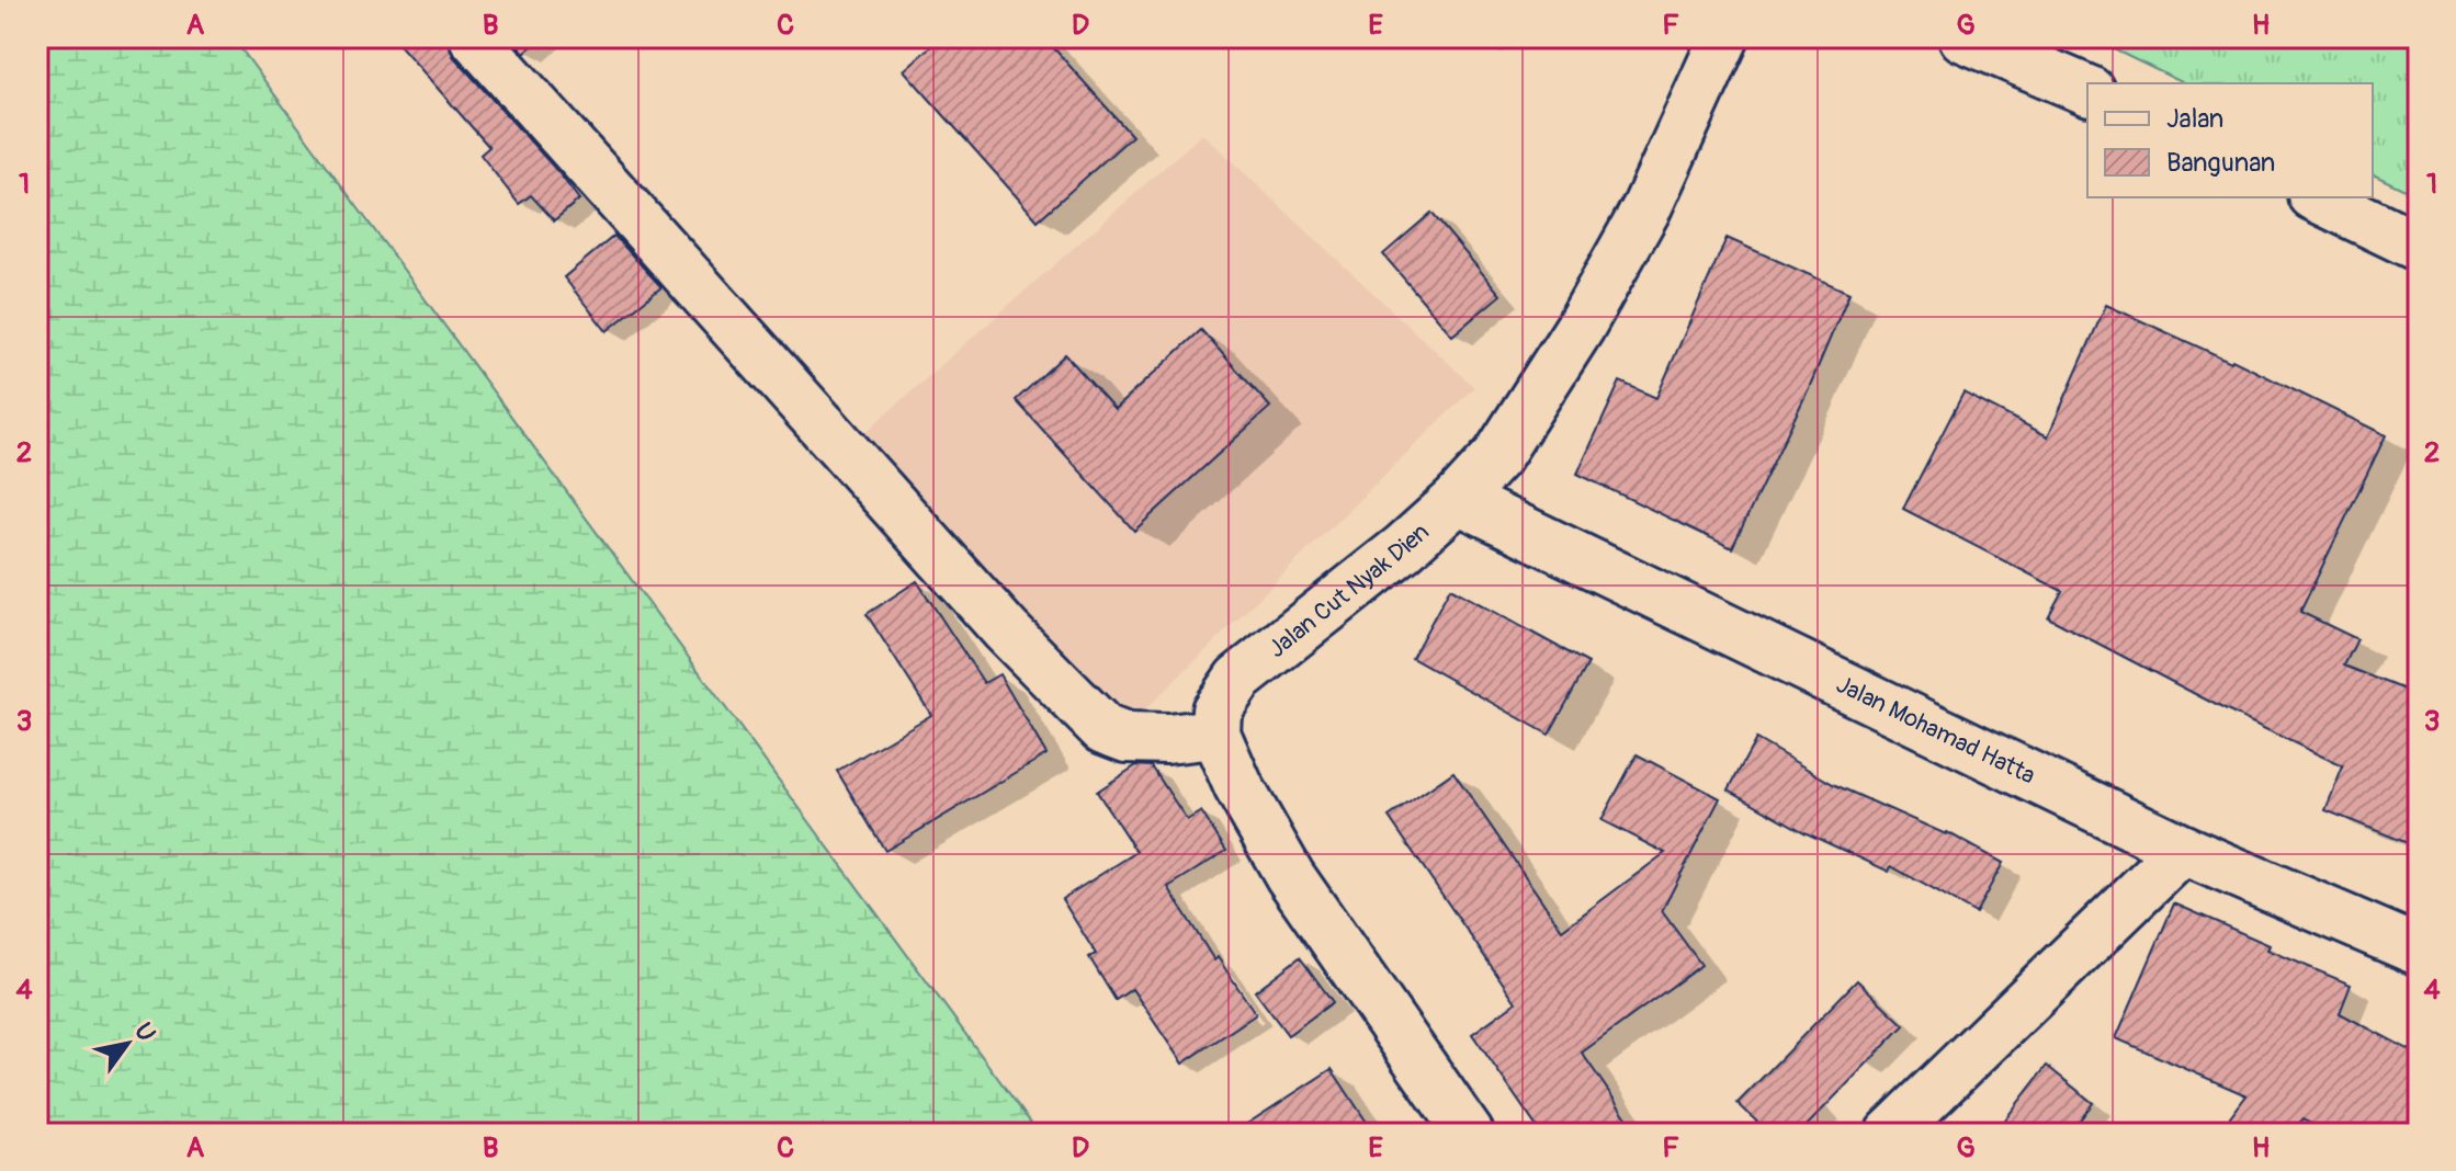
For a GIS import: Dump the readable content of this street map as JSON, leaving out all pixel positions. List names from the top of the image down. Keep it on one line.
{"streets":{"street":["Jalan Cut Nyak Dien","Jalan Mohamad Hatta"]},"crossings":[["Jalan Cut Nyak Dien","Jalan Mohamad Hatta"]],"legend":["Jalan","Bangunan"],"north":"top right","grid":{"columns":["A","B","C","D","E","F","G","H"],"rows":["1","2","3","4"]}}
